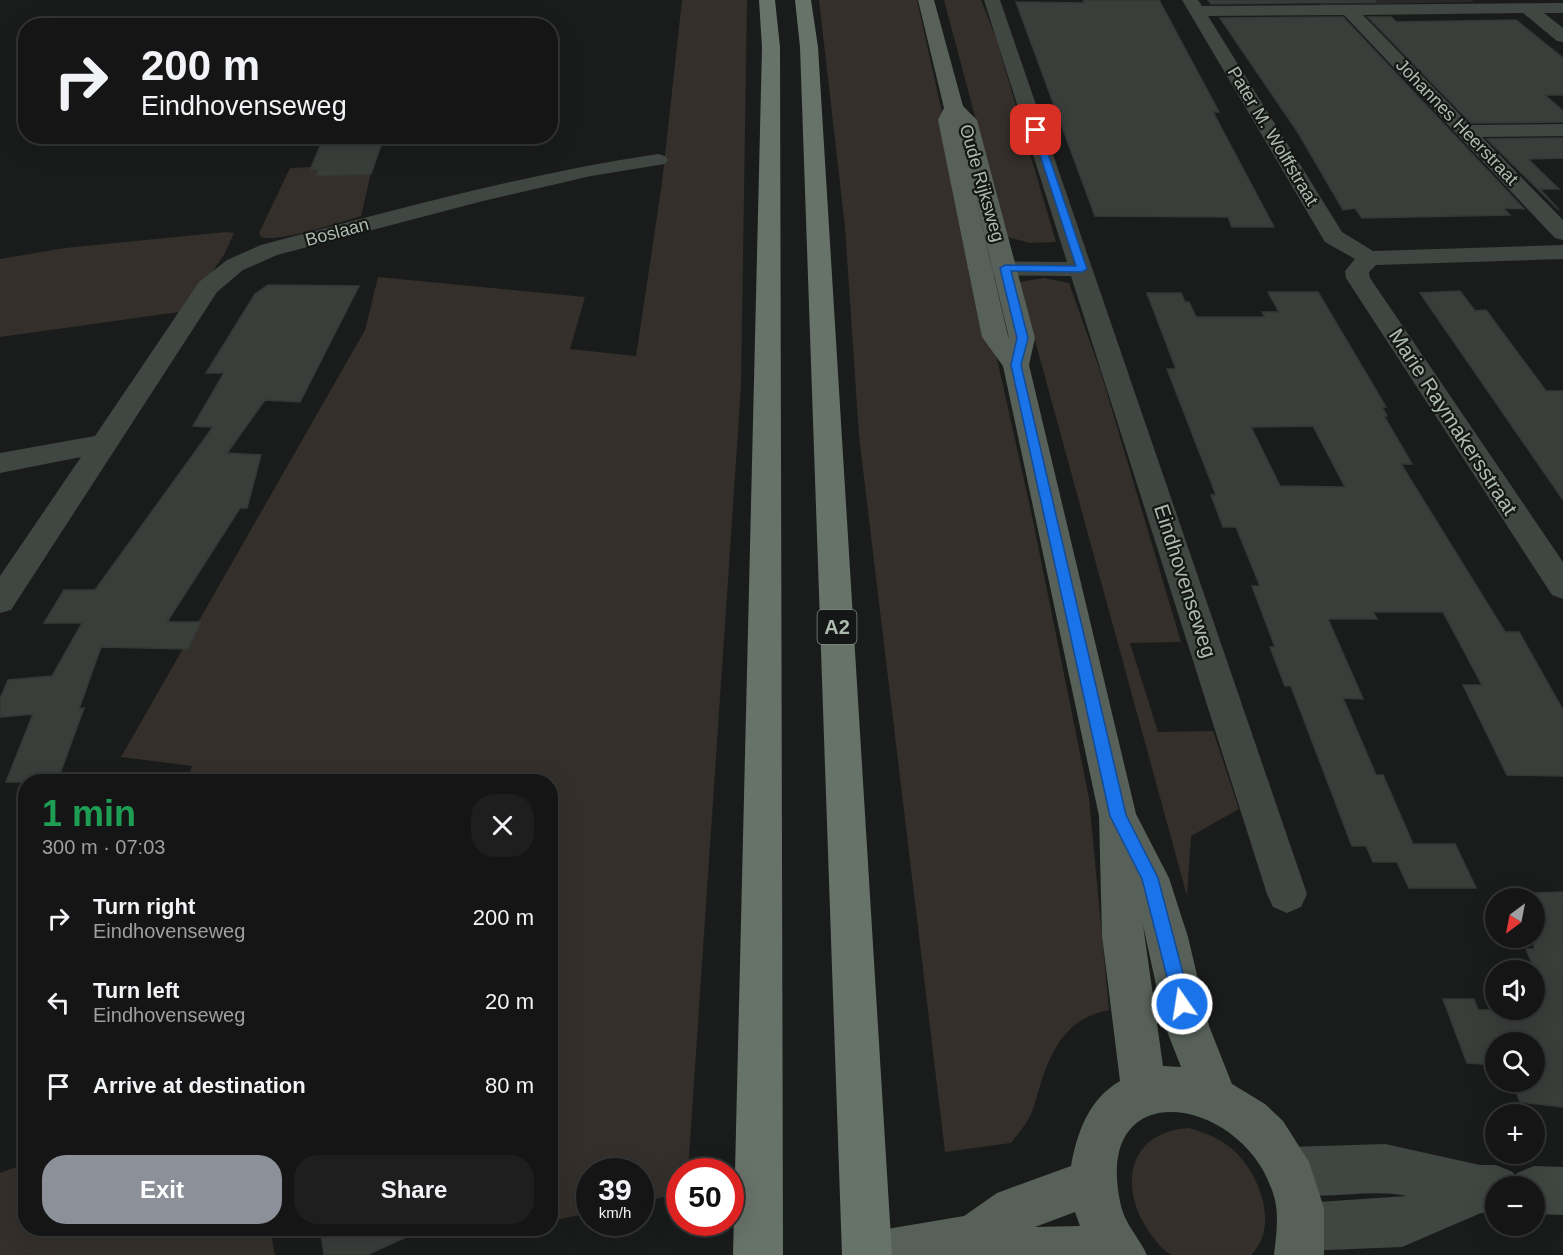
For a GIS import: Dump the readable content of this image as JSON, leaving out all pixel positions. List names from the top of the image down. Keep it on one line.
{"streets":{"highway":["A2"],"main road":["Oude Rijksweg"],"street":["Johannes Heerstraat","Pater M. Wolffstraat","Boslaan","Marie Raymakersstraat","Eindhovenseweg"]},"crossings":[["Pater M. Wolffstraat","Marie Raymakersstraat"]],"north":"bottom left","page":{"turn":["200 m","Eindhovenseweg"],"heading":["1 min","300 m · 07:03"],"list":[{"name":"Turn right","note":"Eindhovenseweg","value":"200 m"},{"name":"Turn left","note":"Eindhovenseweg","value":"20 m"},{"name":"Arrive at destination","value":"80 m"}],"map_buttons":["+","−"],"buttons":["Exit","Share"],"speed":"39 km/h","limit":"50"}}
